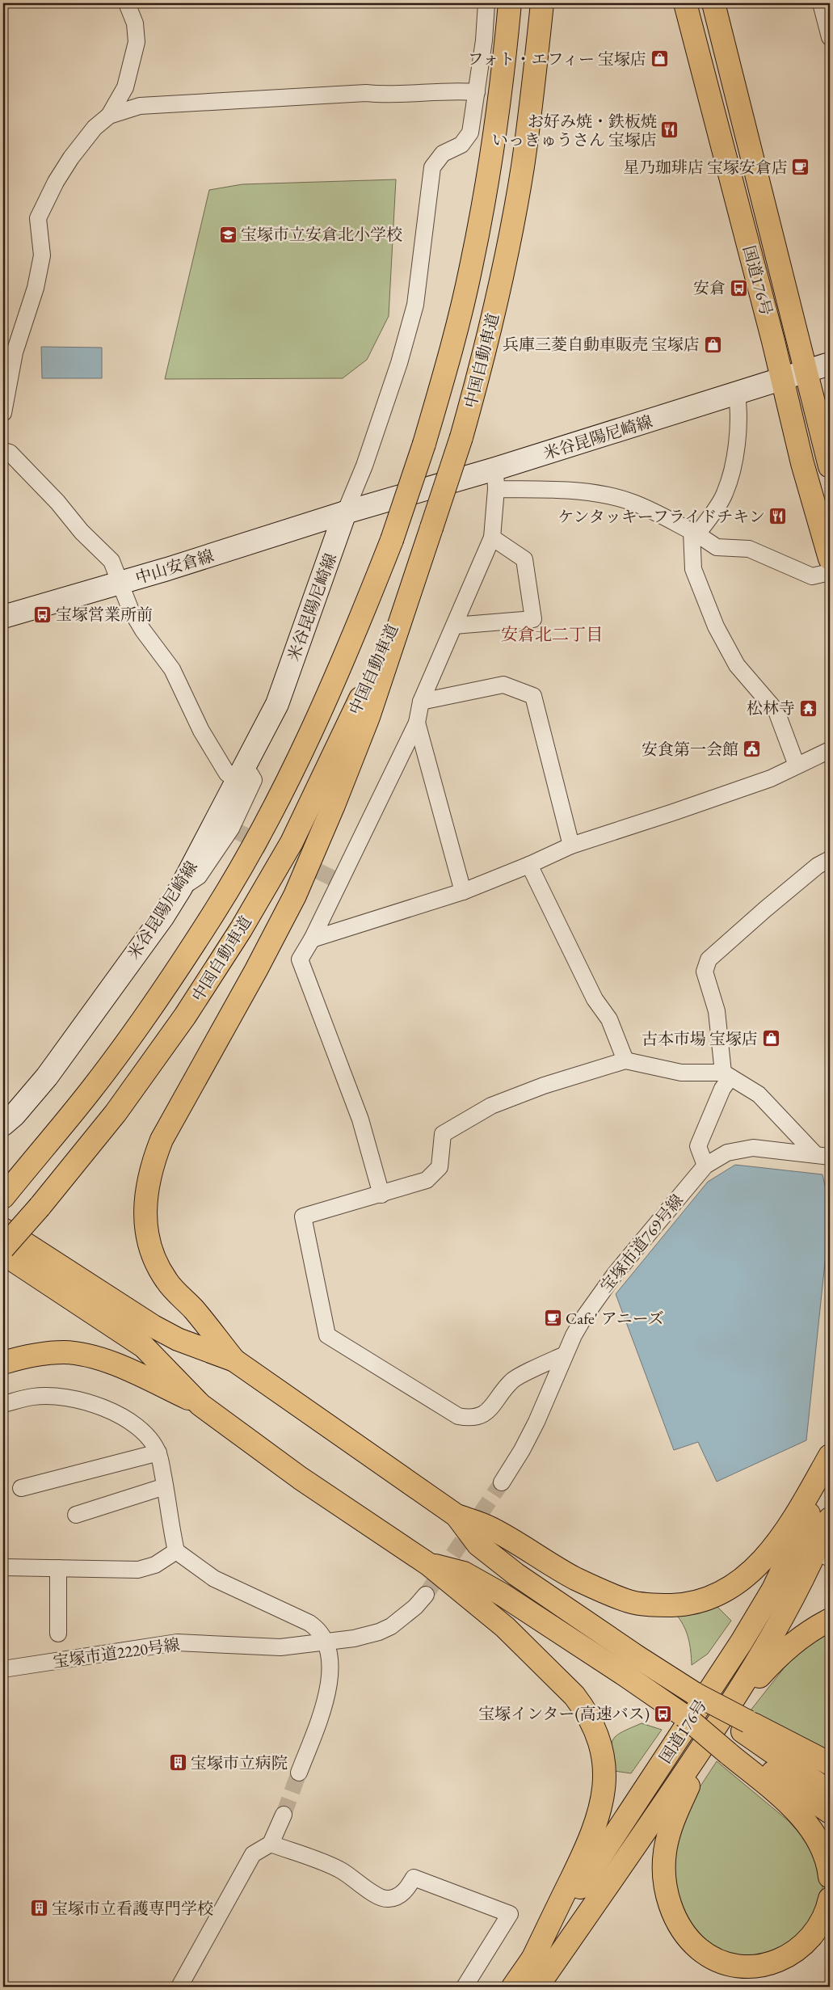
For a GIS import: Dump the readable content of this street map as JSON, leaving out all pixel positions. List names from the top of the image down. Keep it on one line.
{"streets":{"highway":["国道176号","中国自動車道"],"main road":["米谷昆陽尼崎線","中山安倉線"],"street":["宝塚市道769号線","宝塚市道2220号線"]},"crossings":[["国道176号","米谷昆陽尼崎線"],["米谷昆陽尼崎線","中山安倉線"]],"districts":["安倉北二丁目"],"places":{"shop":["フォト・エフィー 宝塚店","兵庫三菱自動車販売 宝塚店","古本市場 宝塚店"],"restaurant":["お好み焼・鉄板焼 いっきゅうさん 宝塚店","ケンタッキーフライドチキン"],"cafe":["星乃珈琲店 宝塚安倉店","Cafe' アニーズ"],"school or university":["宝塚市立安倉北小学校"],"bus stop":["安倉","宝塚営業所前","宝塚インター(高速バス)"],"temple":["松林寺"],"public building":["安食第一会館"],"building":["宝塚市立病院","宝塚市立看護専門学校"]}}
